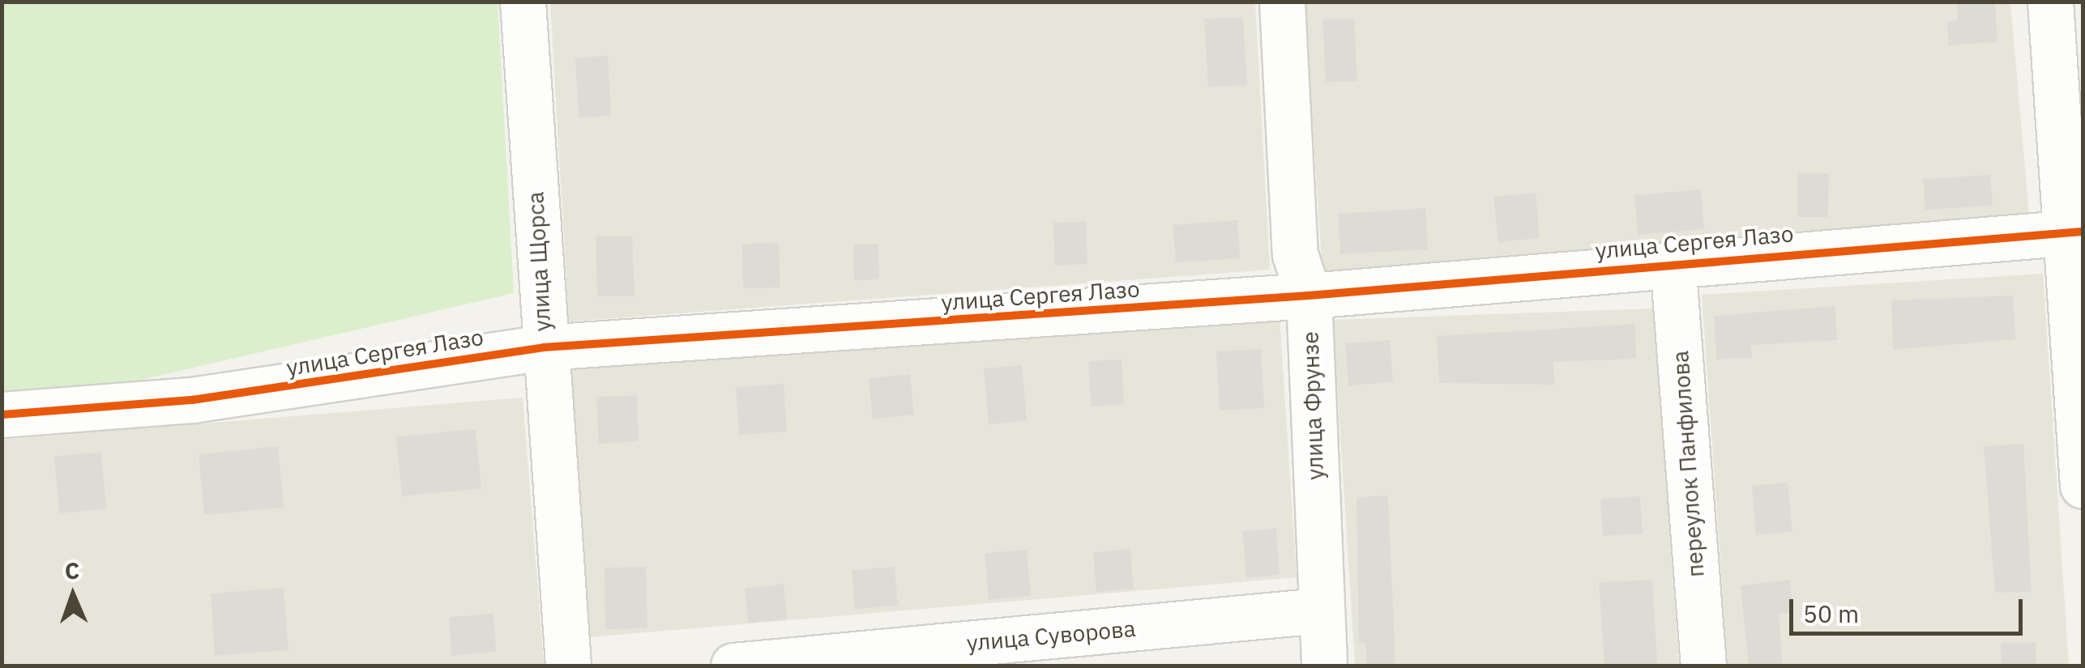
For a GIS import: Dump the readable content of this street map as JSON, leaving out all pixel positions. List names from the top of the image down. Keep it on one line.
{"streets":{"street":["улица Сергея Лазо","улица Щорса","улица Фрунзе","переулок Панфилова","улица Суворова"]},"crossings":[["улица Сергея Лазо","улица Щорса"],["улица Сергея Лазо","улица Фрунзе"],["улица Сергея Лазо","переулок Панфилова"],["улица Фрунзе","улица Суворова"]],"scale_bar":"50 m","north":"top"}
